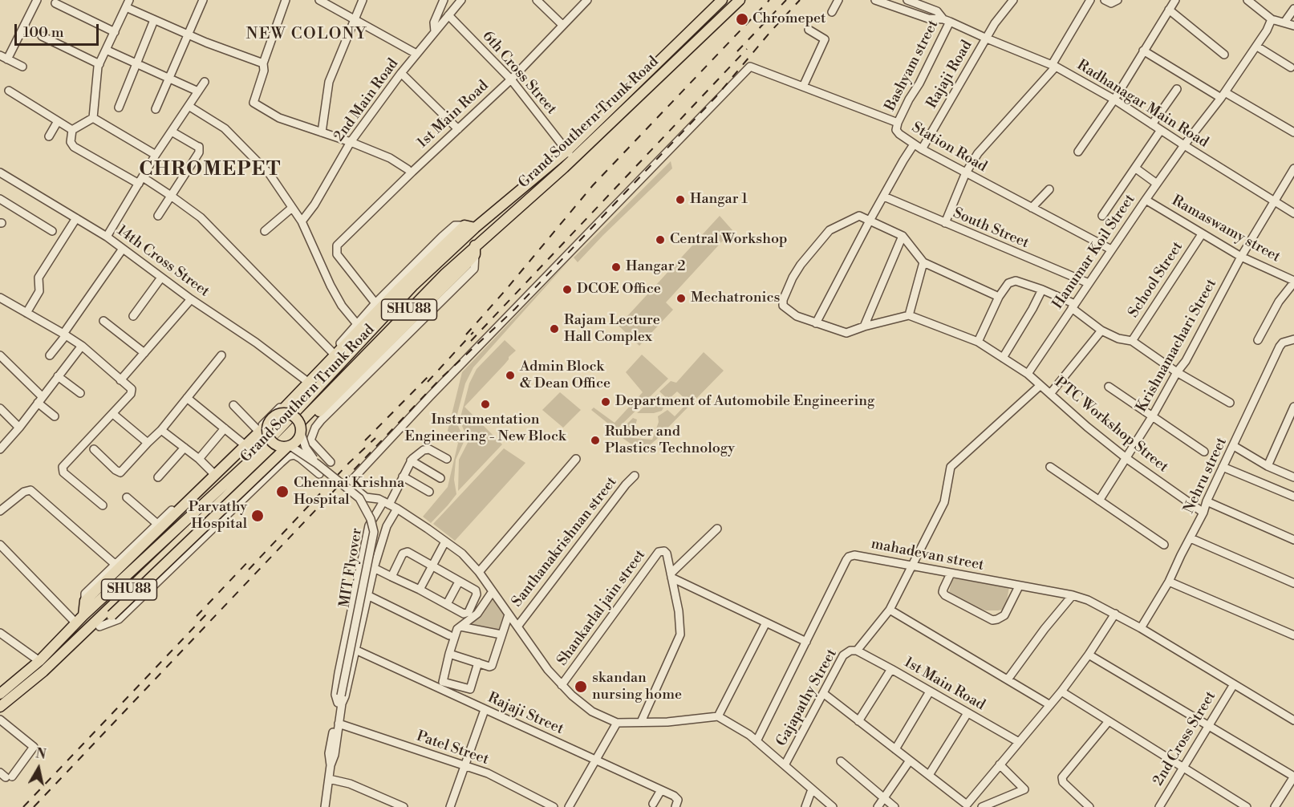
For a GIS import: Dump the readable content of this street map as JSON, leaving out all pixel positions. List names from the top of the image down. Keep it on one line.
{"streets":{"main road":["Grand Southern Trunk Road","SHU88"],"street":["Bashyam street","6th Cross Street","Rajaji Road","2nd Main Road","Radhanagar Main Road","1st Main Road","Station Road","South Street","Ramaswamy street","Hanumar Koil Street","14th Cross Street","School Street","Krishnamachari Street","PTC Workshop Street","Nehru street","Santhanakrishnan street","mahadevan street","MIT Flyover","Shankarlal jain street","Gajapathy Street","Rajaji Street","2nd Cross Street","Patel Street"]},"crossings":[["Bashyam street","Radhanagar Main Road"],["Bashyam street","Station Road"],["6th Cross Street","2nd Main Road"],["6th Cross Street","1st Main Road"],["6th Cross Street","Grand Southern Trunk Road"],["Rajaji Road","Radhanagar Main Road"],["Rajaji Road","Station Road"],["Radhanagar Main Road","Hanumar Koil Street"],["Radhanagar Main Road","Krishnamachari Street"],["1st Main Road","Gajapathy Street"],["Station Road","Hanumar Koil Street"],["South Street","Hanumar Koil Street"],["Ramaswamy street","Hanumar Koil Street"],["Ramaswamy street","School Street"],["Ramaswamy street","Krishnamachari Street"],["Hanumar Koil Street","PTC Workshop Street"],["Krishnamachari Street","PTC Workshop Street"],["PTC Workshop Street","Nehru street"],["PTC Workshop Street","Gajapathy Street"],["Nehru street","mahadevan street"],["mahadevan street","Gajapathy Street"],["mahadevan street","2nd Cross Street"]],"districts":["NEW COLONY","CHROMEPET"],"places":["Chromepet","Hangar 1","Central Workshop","Hangar 2","DCOE Office","Mechatronics","Rajam Lecture Hall Complex","Admin Block & Dean Office","Department of Automobile Engineering","Instrumentation Engineering - New Block","Rubber and Plastics Technology","Chennai Krishna Hospital","Parvathy Hospital","skandan nursing home"],"scale_bar":"100 m","north":"top"}
